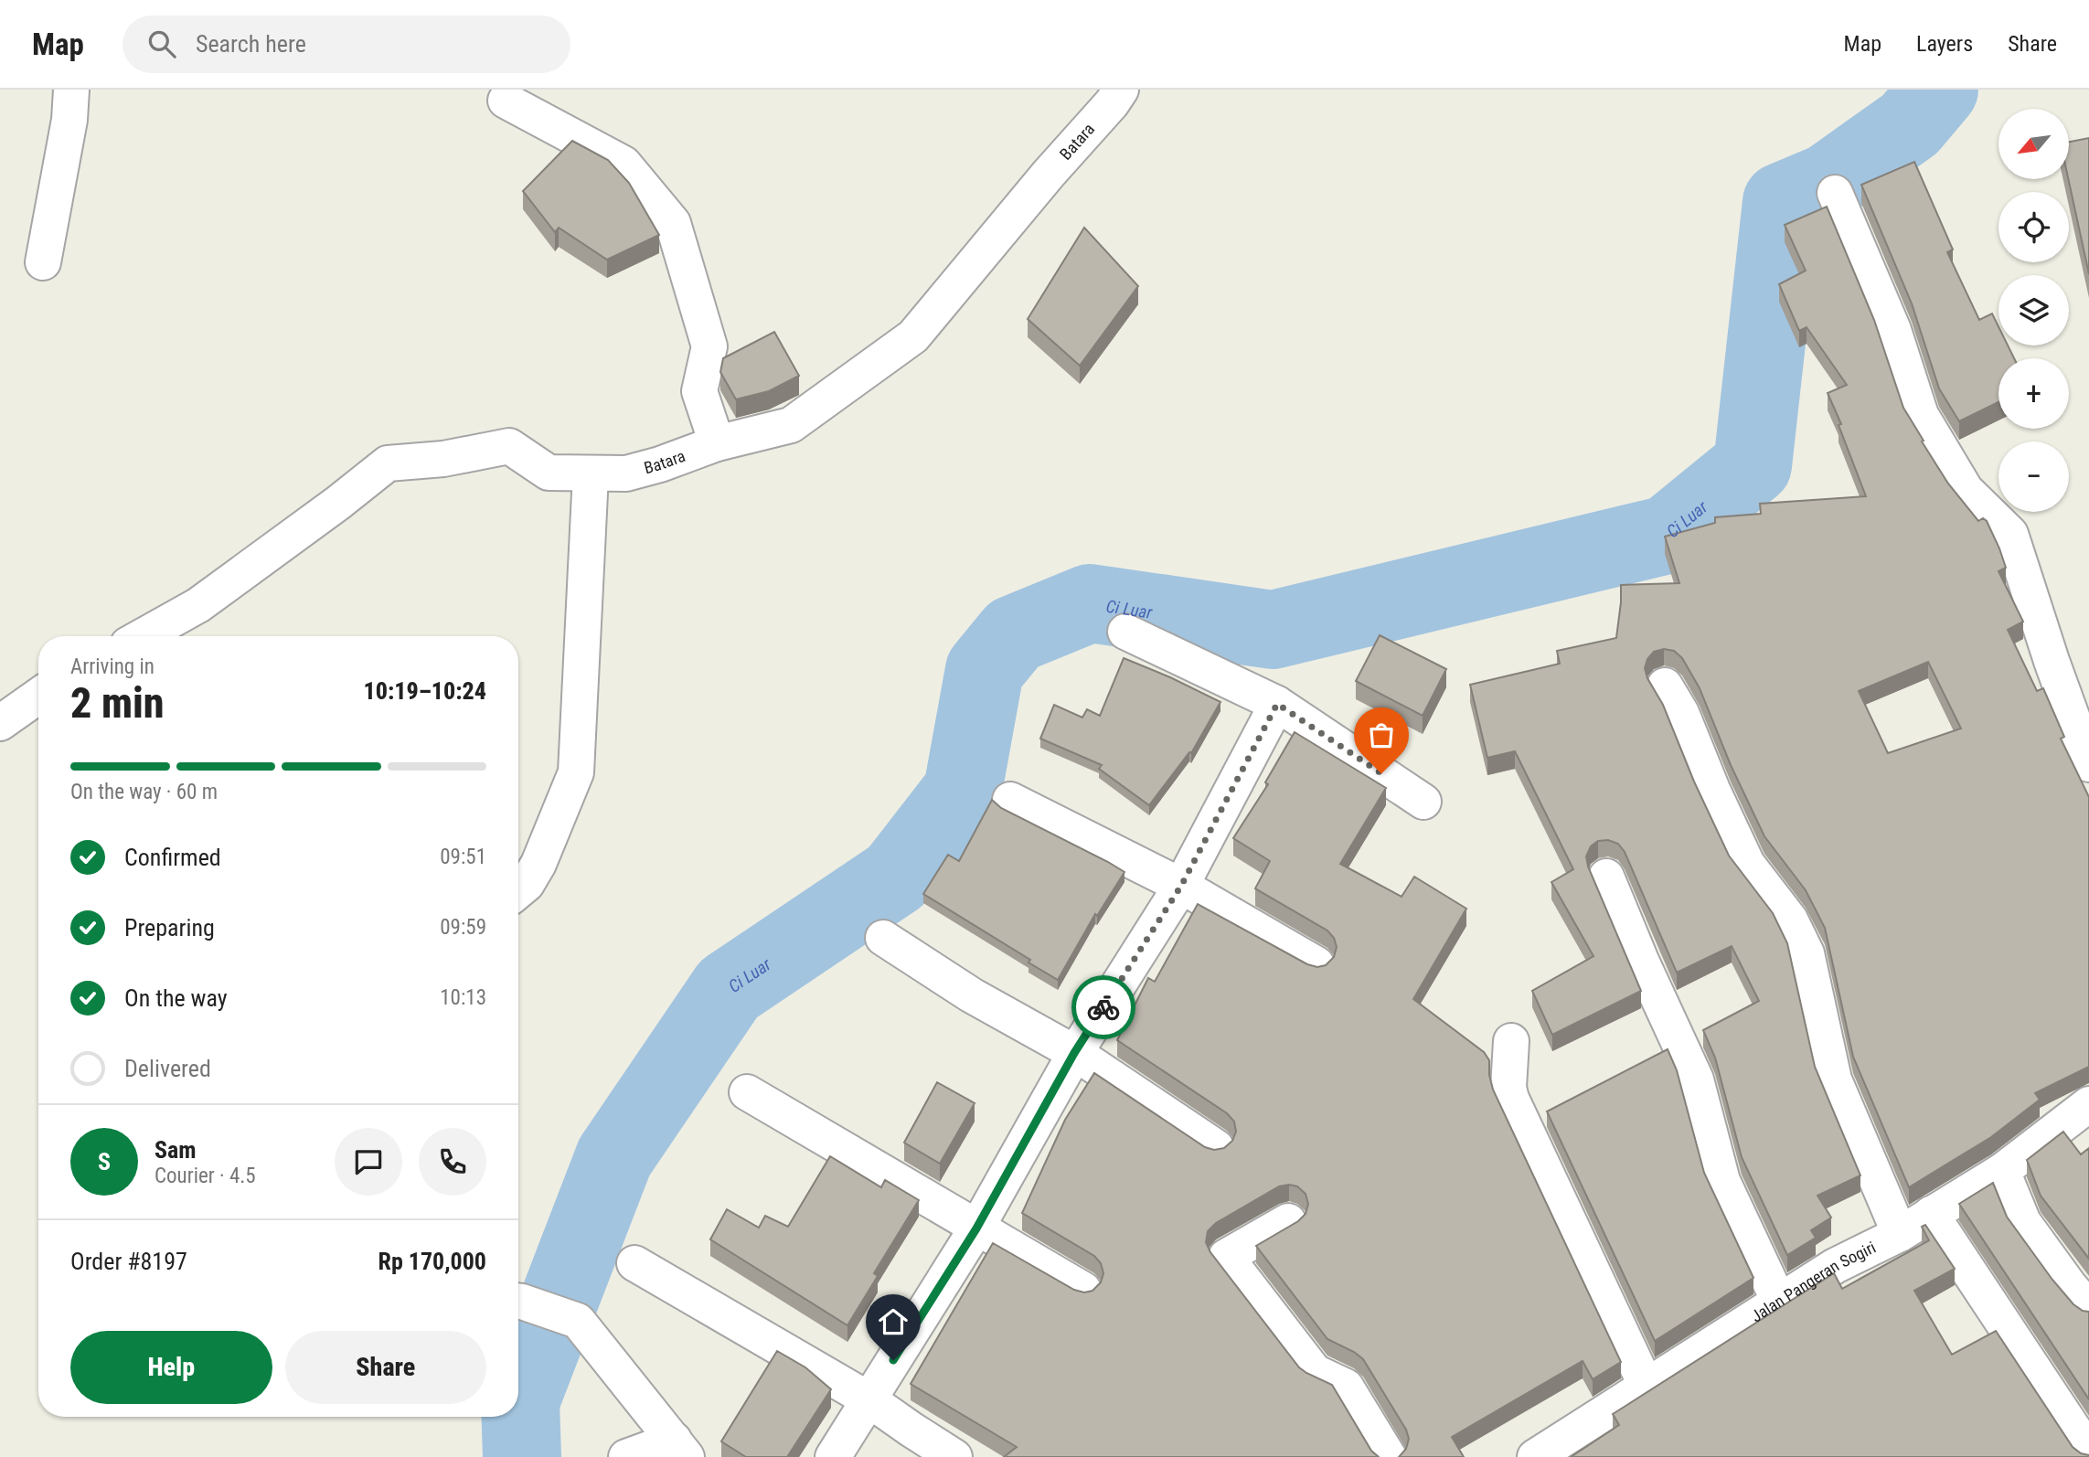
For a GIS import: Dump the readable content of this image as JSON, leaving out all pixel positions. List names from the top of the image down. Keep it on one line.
{"streets":{"street":["Batara","Jalan Pangeran Sogiri"]},"water":["Ci Luar"],"north":"bottom left","page":{"header":"Map","search":"Search here","nav":["Map","Layers","Share"],"map_buttons":["+","−"],"heading":["2 min","Arriving in","10:19–10:24"],"panel":["Sam","Courier · 4.5","Order #8197","Rp 170,000"],"bar":"On the way · 60 m","list":[["Confirmed","09:51"],["Preparing","09:59"],["On the way","10:13"],"Delivered"],"round":"S","buttons":["Help","Share"]}}
